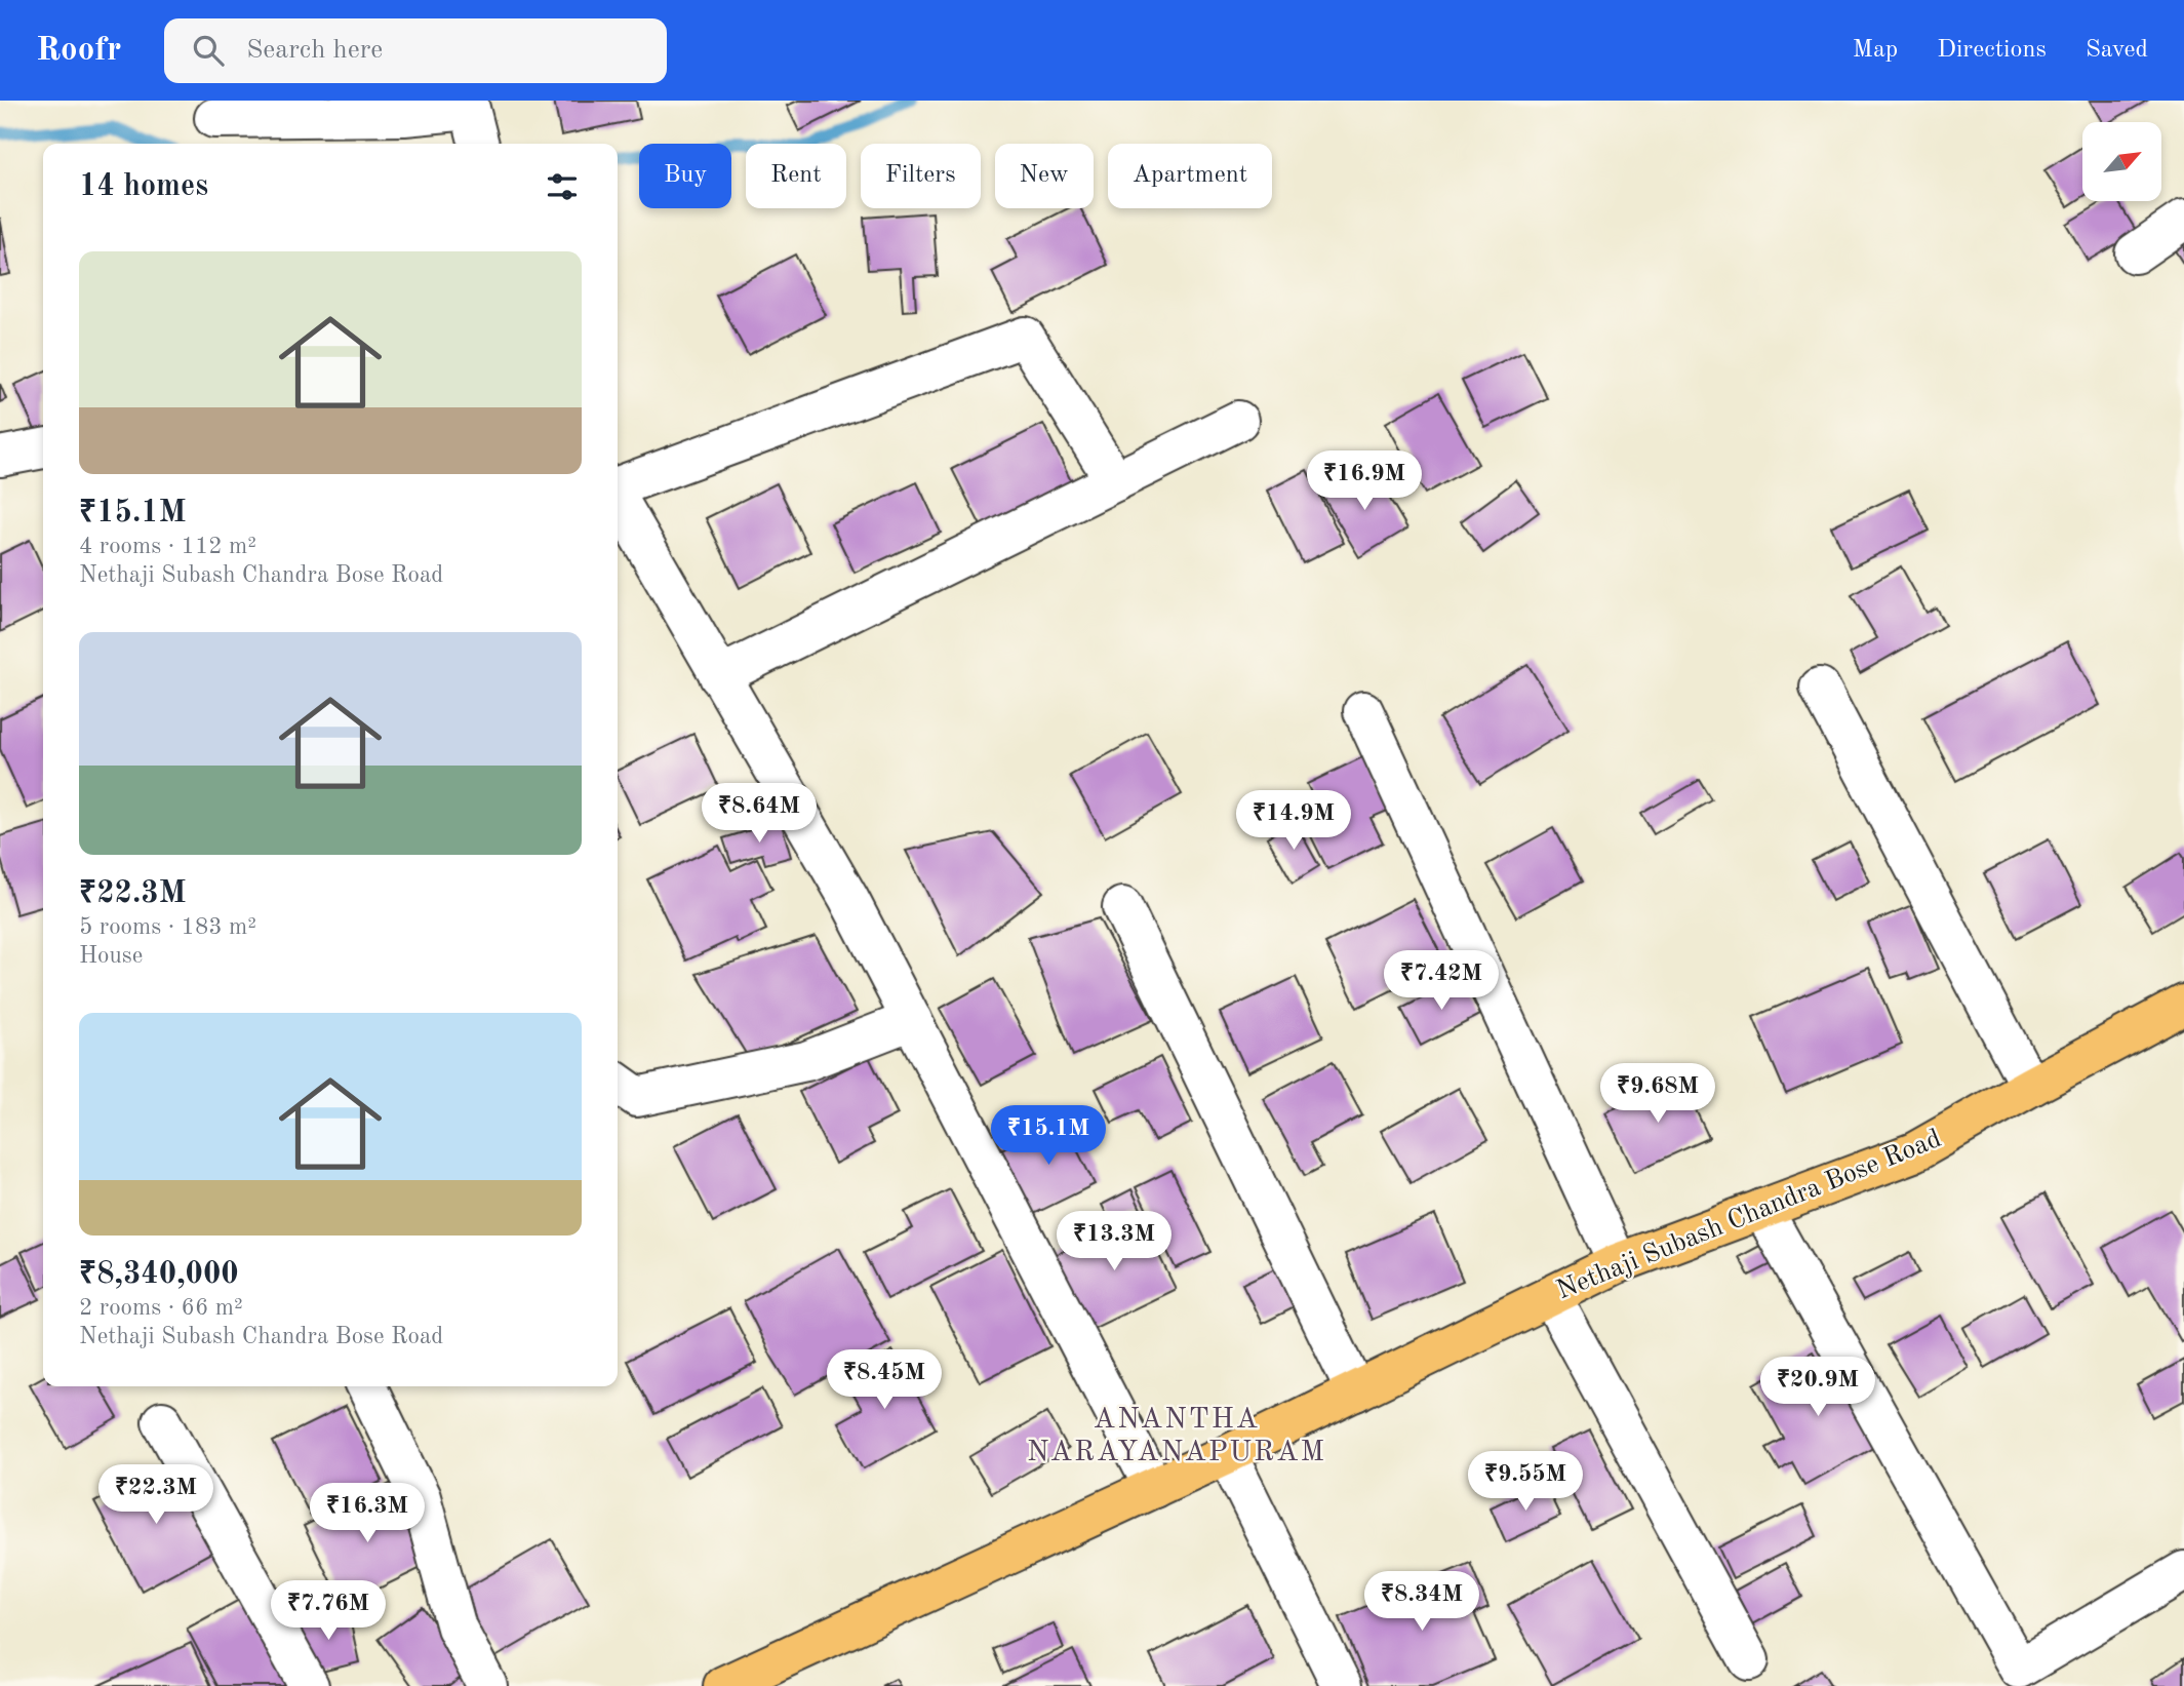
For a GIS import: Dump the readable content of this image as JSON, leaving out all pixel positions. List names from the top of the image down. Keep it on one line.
{"streets":{"main road":["Nethaji Subash Chandra Bose Road"]},"districts":["ANANTHA NARAYANAPURAM"],"north":"top right","page":{"header":"Roofr","search":"Search here","nav":["Map","Directions","Saved"],"chip":["Buy","Rent","Filters","New","Apartment"],"heading":"14 homes","list":[{"name":"₹15.1M","note":"4 rooms · 112 m² · Nethaji Subash Chandra Bose Road"},{"name":"₹22.3M","note":"5 rooms · 183 m² · House"},{"name":"₹8,340,000","note":"2 rooms · 66 m² · Nethaji Subash Chandra Bose Road"}],"price":["₹16.9M","₹8.64M","₹14.9M","₹7.42M","₹9.68M","₹15.1M","₹13.3M","₹8.45M","₹20.9M","₹9.55M","₹22.3M","₹16.3M","₹8.34M","₹7.76M"]}}
